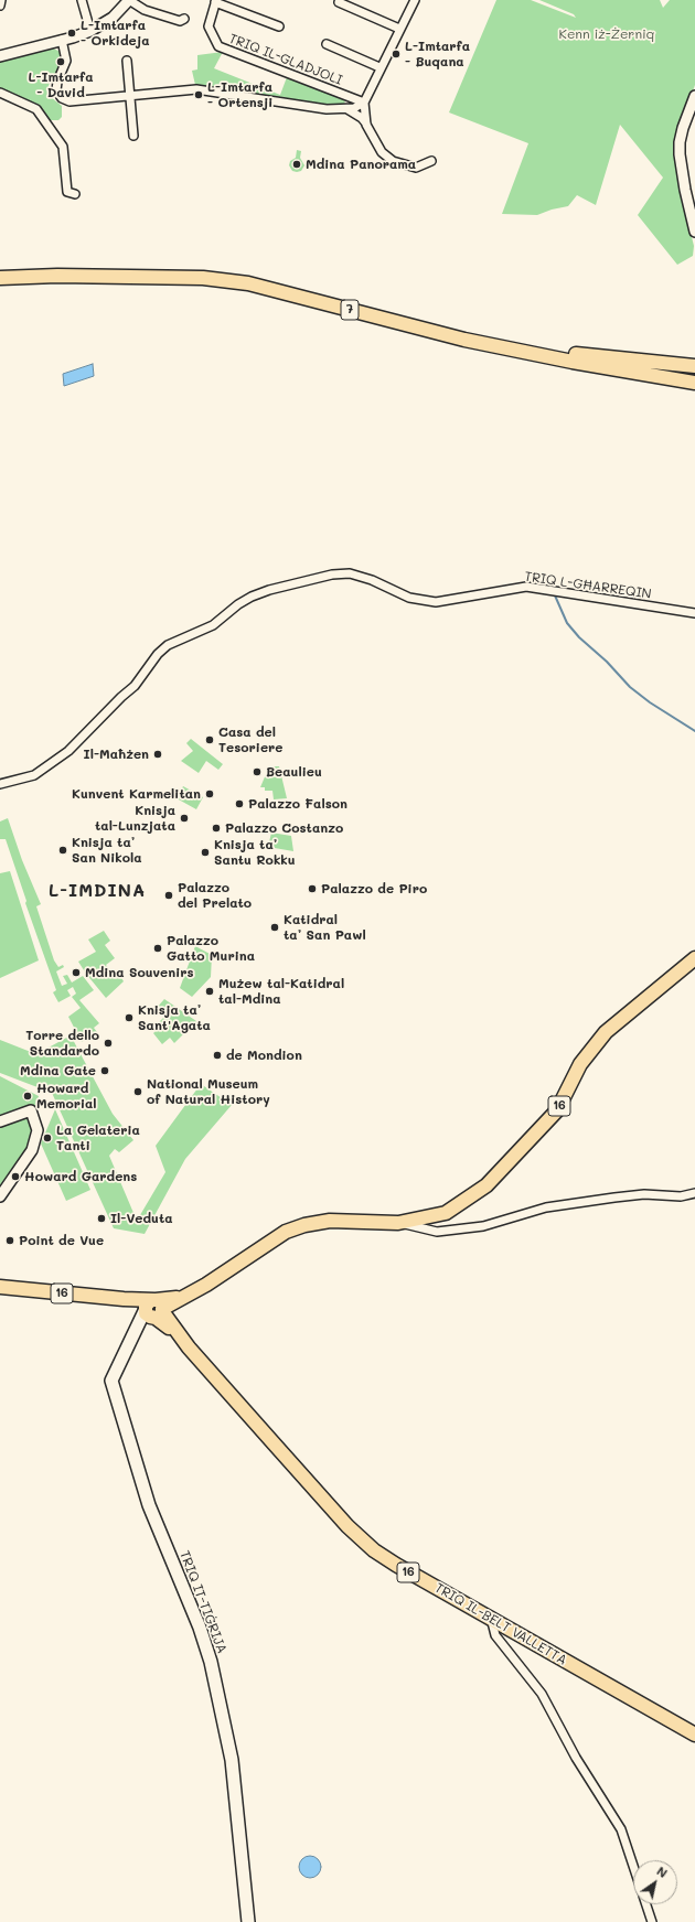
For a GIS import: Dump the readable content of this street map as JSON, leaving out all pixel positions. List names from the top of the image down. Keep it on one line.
{"streets":{"main road":["7","16","TRIQ IT-TIĠRIJA","TRIQ IL-BELT VALLETTA"],"street":["TRIQ IL-GLADJOLI","TRIQ L-GĦARREQIN"]},"crossings":[["16","TRIQ IT-TIĠRIJA"],["16","TRIQ IL-BELT VALLETTA"],["TRIQ IT-TIĠRIJA","TRIQ IL-BELT VALLETTA"]],"districts":["L-IMDINA"],"parks":["Kenn iż-Żerniq"],"places":["L-Imtarfa - Orkideja","L-Imtarfa - Buqana","L-Imtarfa - David","L-Imtarfa - Ortensji","Mdina Panorama","Casa del Tesoriere","Il-Maħżen","Beaulieu","Kunvent Karmelitan","Palazzo Falson","Knisja tal-Lunzjata","Palazzo Costanzo","Knisja ta’ San Nikola","Knisja ta’ Santu Rokku","Palazzo de Piro","Palazzo del Prelato","Katidral ta’ San Pawl","Palazzo Gatto Murina","Mdina Souvenirs","Mużew tal-Katidral tal-Mdina","Knisja ta’ Sant'Agata","Torre dello Standardo","de Mondion","Mdina Gate","National Museum of Natural History","Howard Memorial","La Gelateria Tanti","Howard Gardens","Il-Veduta","Point de Vue"],"north":"top right"}
